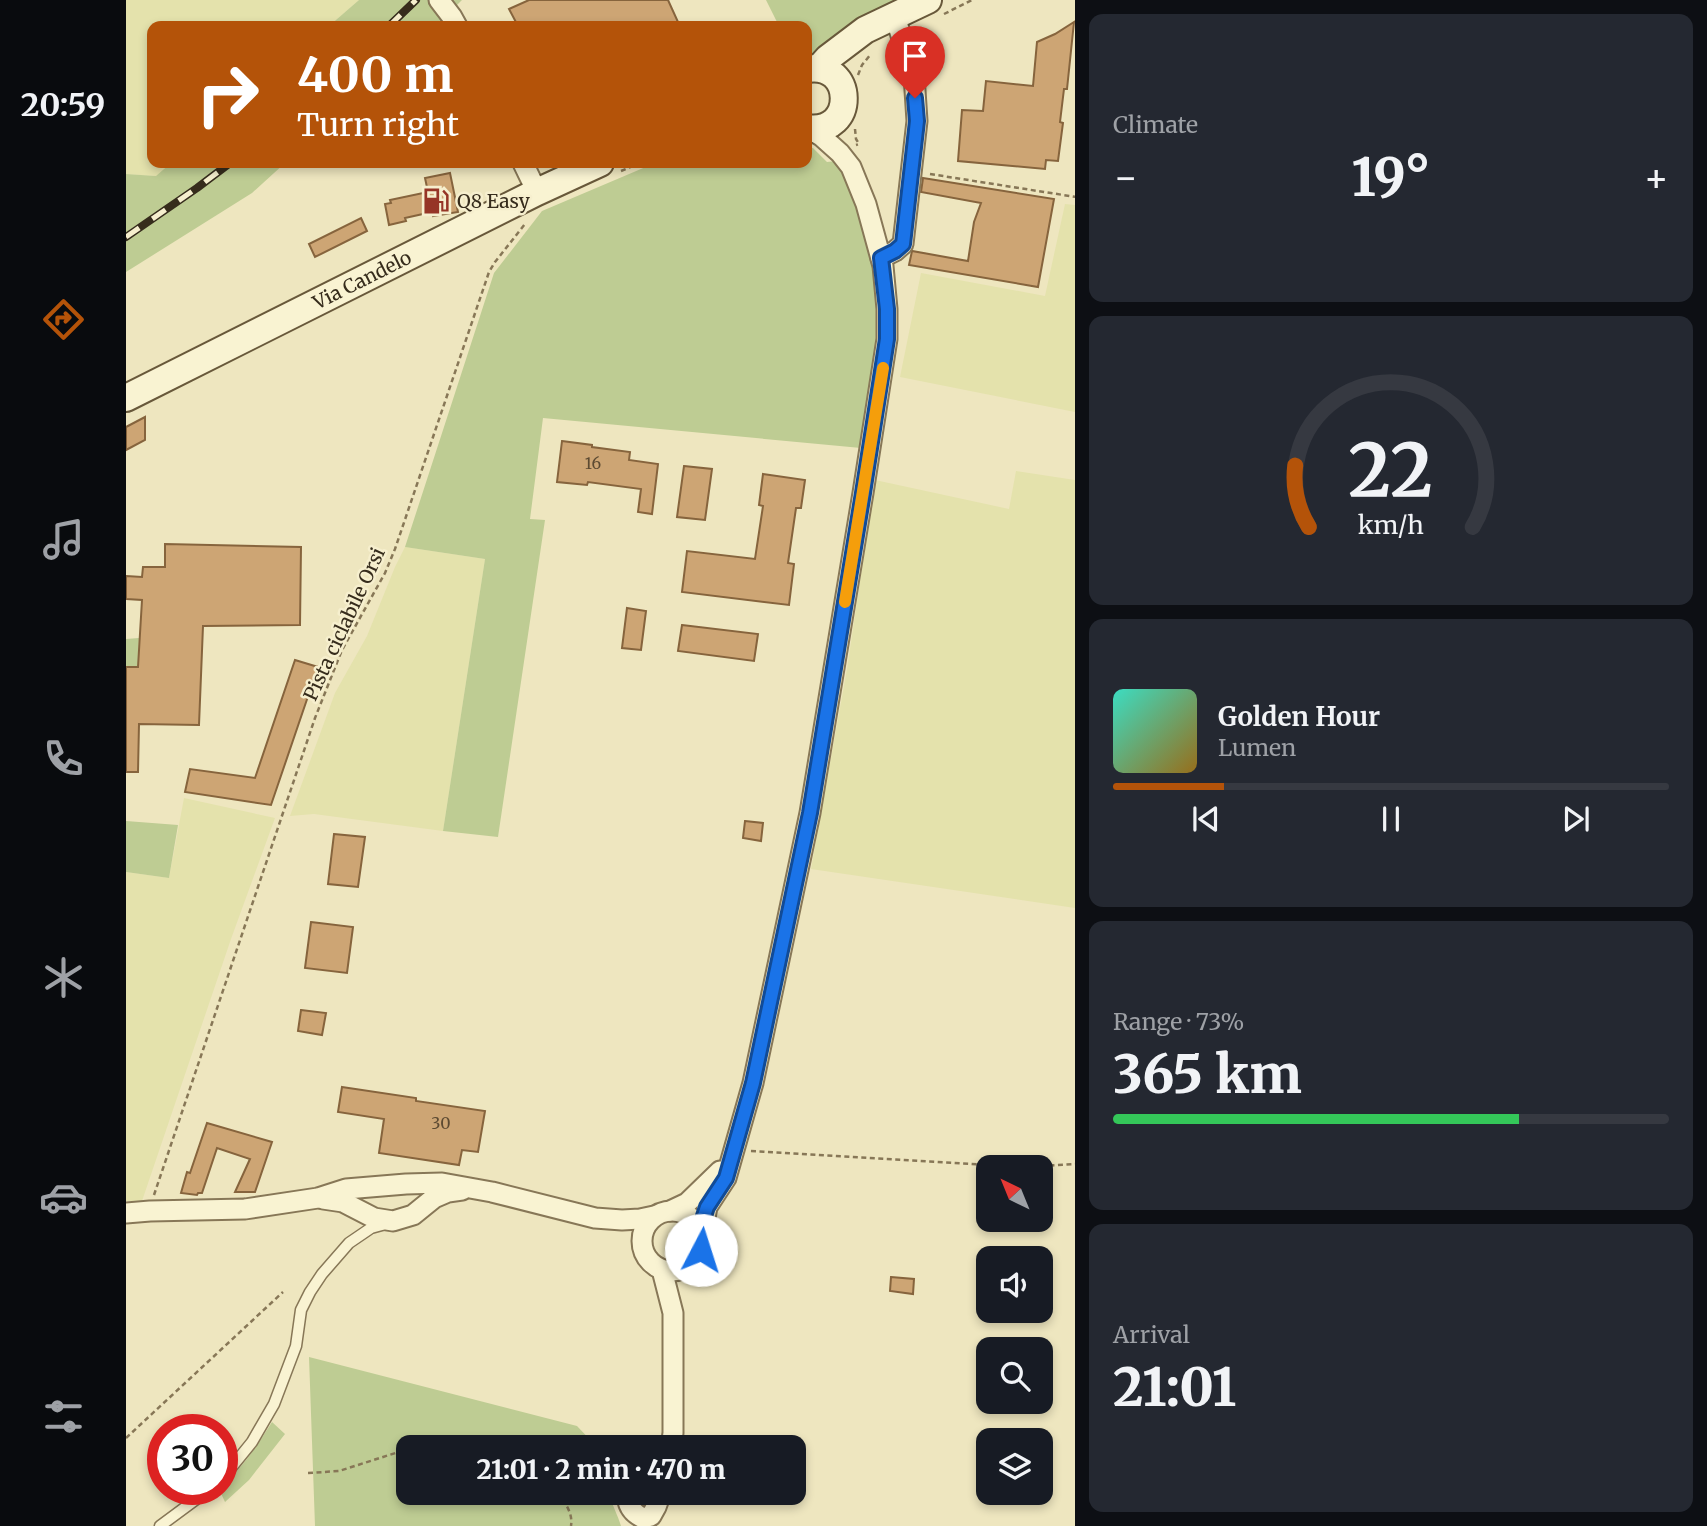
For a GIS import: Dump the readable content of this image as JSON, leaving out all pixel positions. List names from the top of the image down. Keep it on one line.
{"streets":{"street":["Via Candelo"],"path":["Pista ciclabile Orsi"]},"places":{"fuel station":["Q8 Easy"]},"house_numbers":["16","30"],"north":"top left","page":{"tabs":"20:59","tile":["Climate",["Range · 73%","365 km"],["Arrival","21:01"]],"turn":["400 m","Turn right"],"heat":["−","19°","+"],"song":["Golden Hour","Lumen"],"limit":"30","trip":"21:01 · 2 min · 470 m","gauge":["22","km/h"]}}
